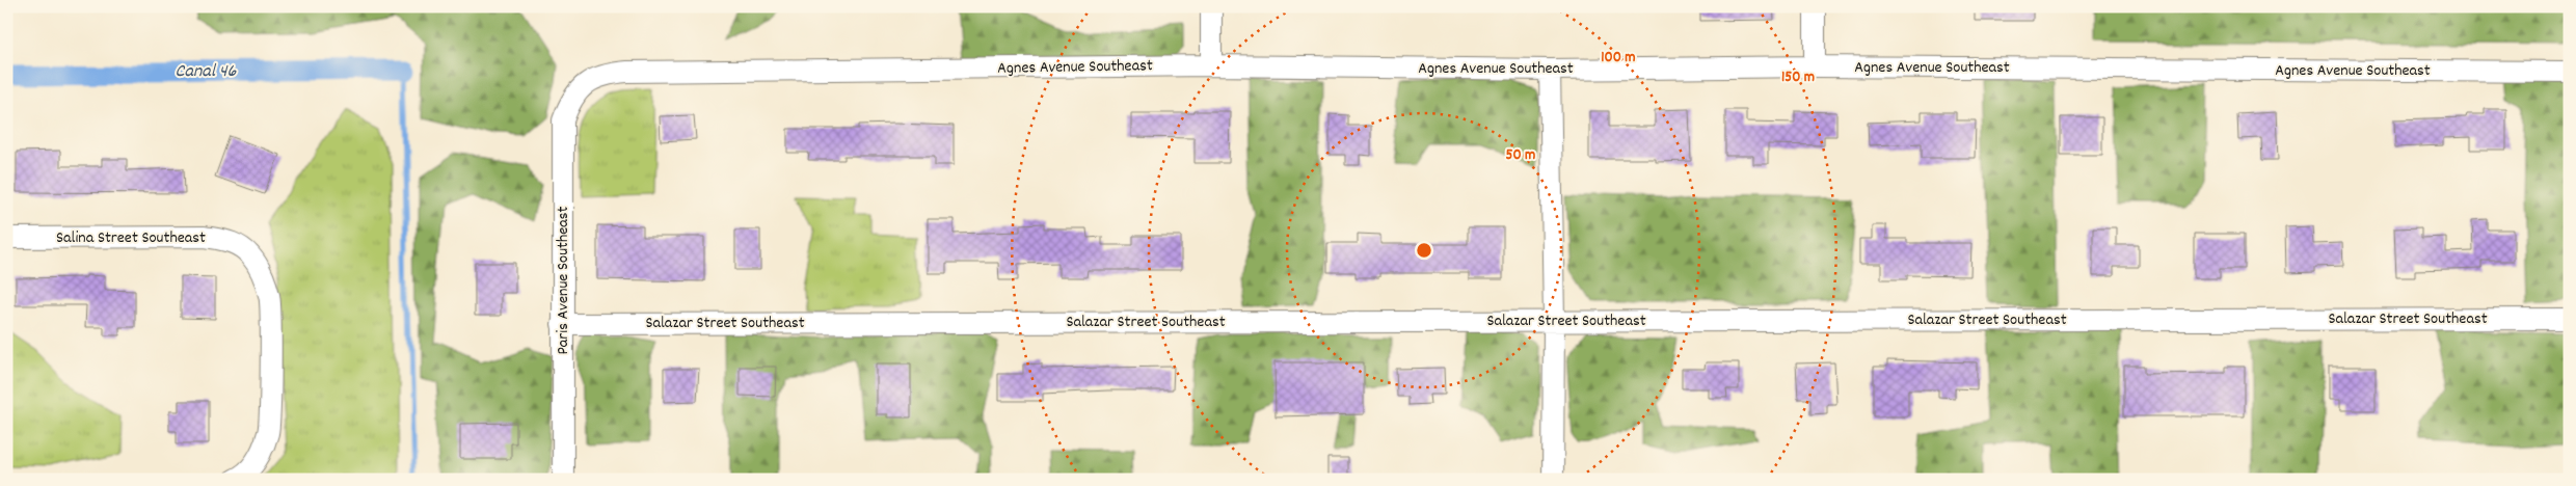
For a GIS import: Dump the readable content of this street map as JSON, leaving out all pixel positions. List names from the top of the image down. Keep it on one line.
{"streets":{"street":["Agnes Avenue Southeast","Salina Street Southeast","Paris Avenue Southeast","Salazar Street Southeast"]},"crossings":[["Agnes Avenue Southeast","Paris Avenue Southeast"],["Paris Avenue Southeast","Salazar Street Southeast"]],"water":["Canal 46"],"rings":["100 m","150 m","50 m"]}
